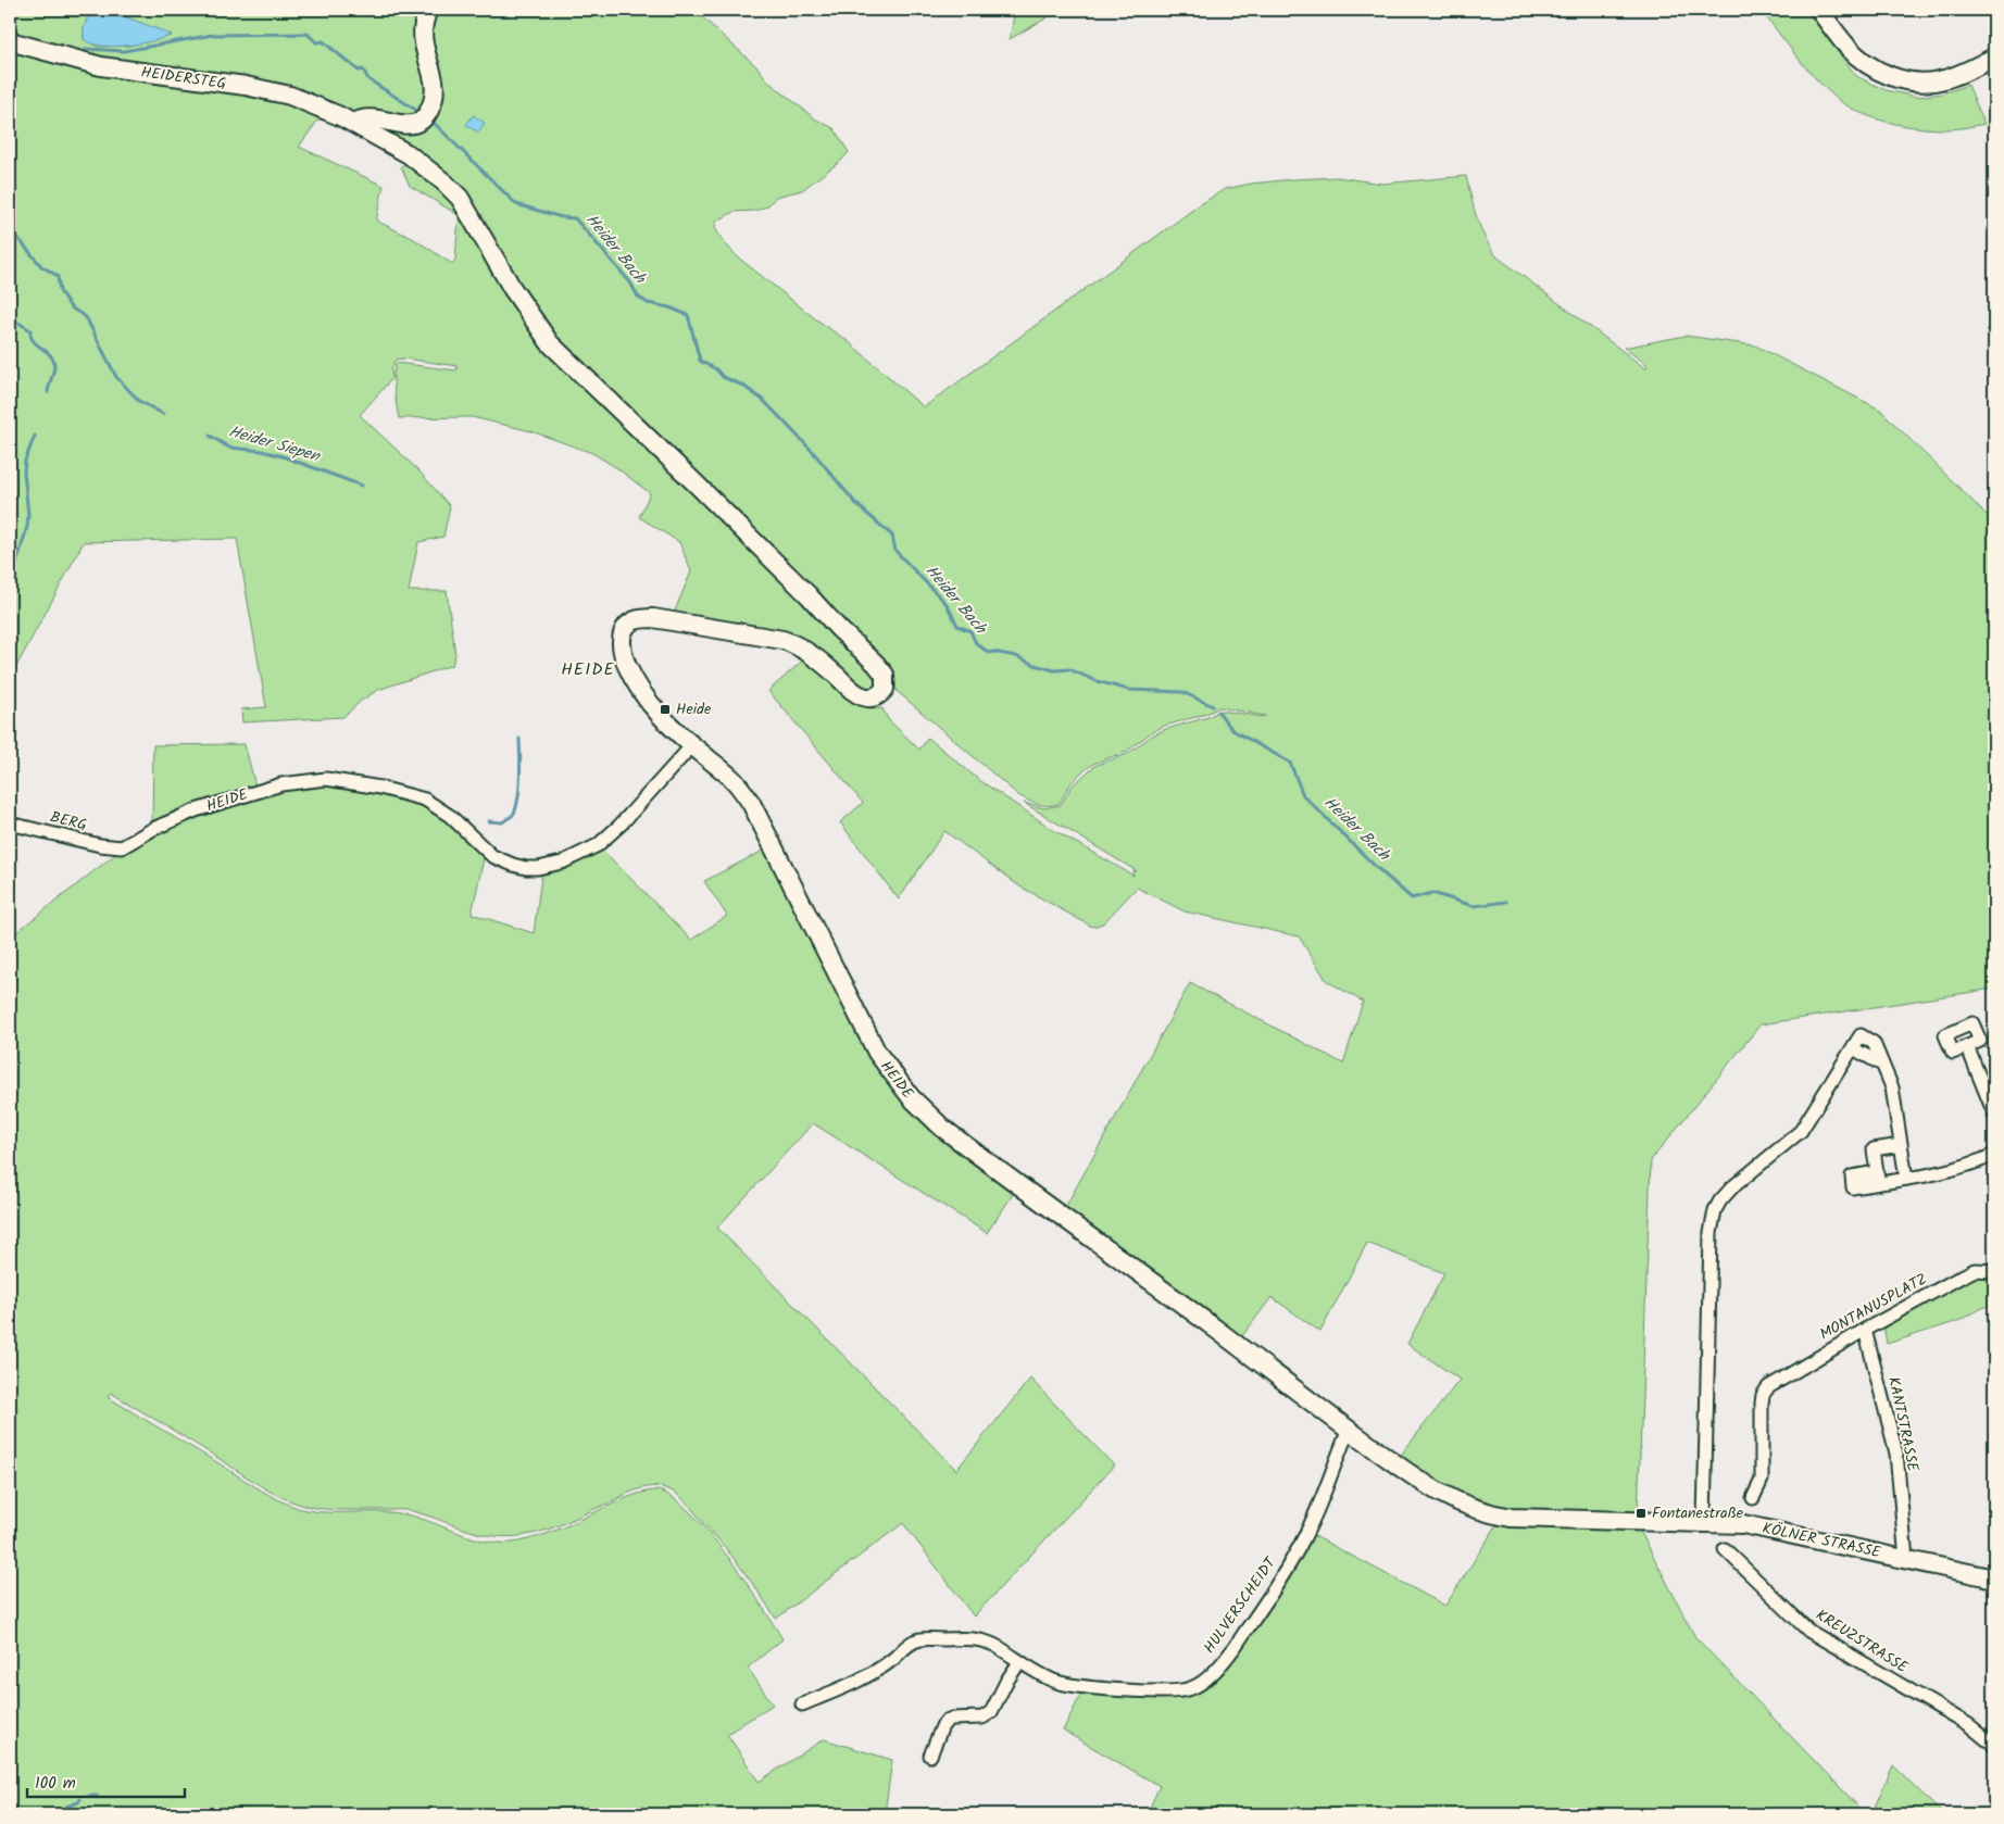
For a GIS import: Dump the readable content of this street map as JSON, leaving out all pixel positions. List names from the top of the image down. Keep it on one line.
{"streets":{"main road":["HEIDERSTEG","HEIDE","KÖLNER STRASSE"],"street":["BERG","MONTANUSPLATZ","KANTSTRASSE","HULVERSCHEIDT","KREUZSTRASSE"]},"crossings":[["HEIDERSTEG","HEIDE"],["HEIDE","BERG"],["HEIDE","KÖLNER STRASSE"],["HEIDE","HULVERSCHEIDT"],["MONTANUSPLATZ","KANTSTRASSE"],["KANTSTRASSE","KÖLNER STRASSE"],["KÖLNER STRASSE","HULVERSCHEIDT"]],"districts":["HEIDE"],"water":["Heider Bach","Heider Siepen"],"places":{"transit":["Heide","Fontanestraße"]},"scale_bar":"100 m"}
